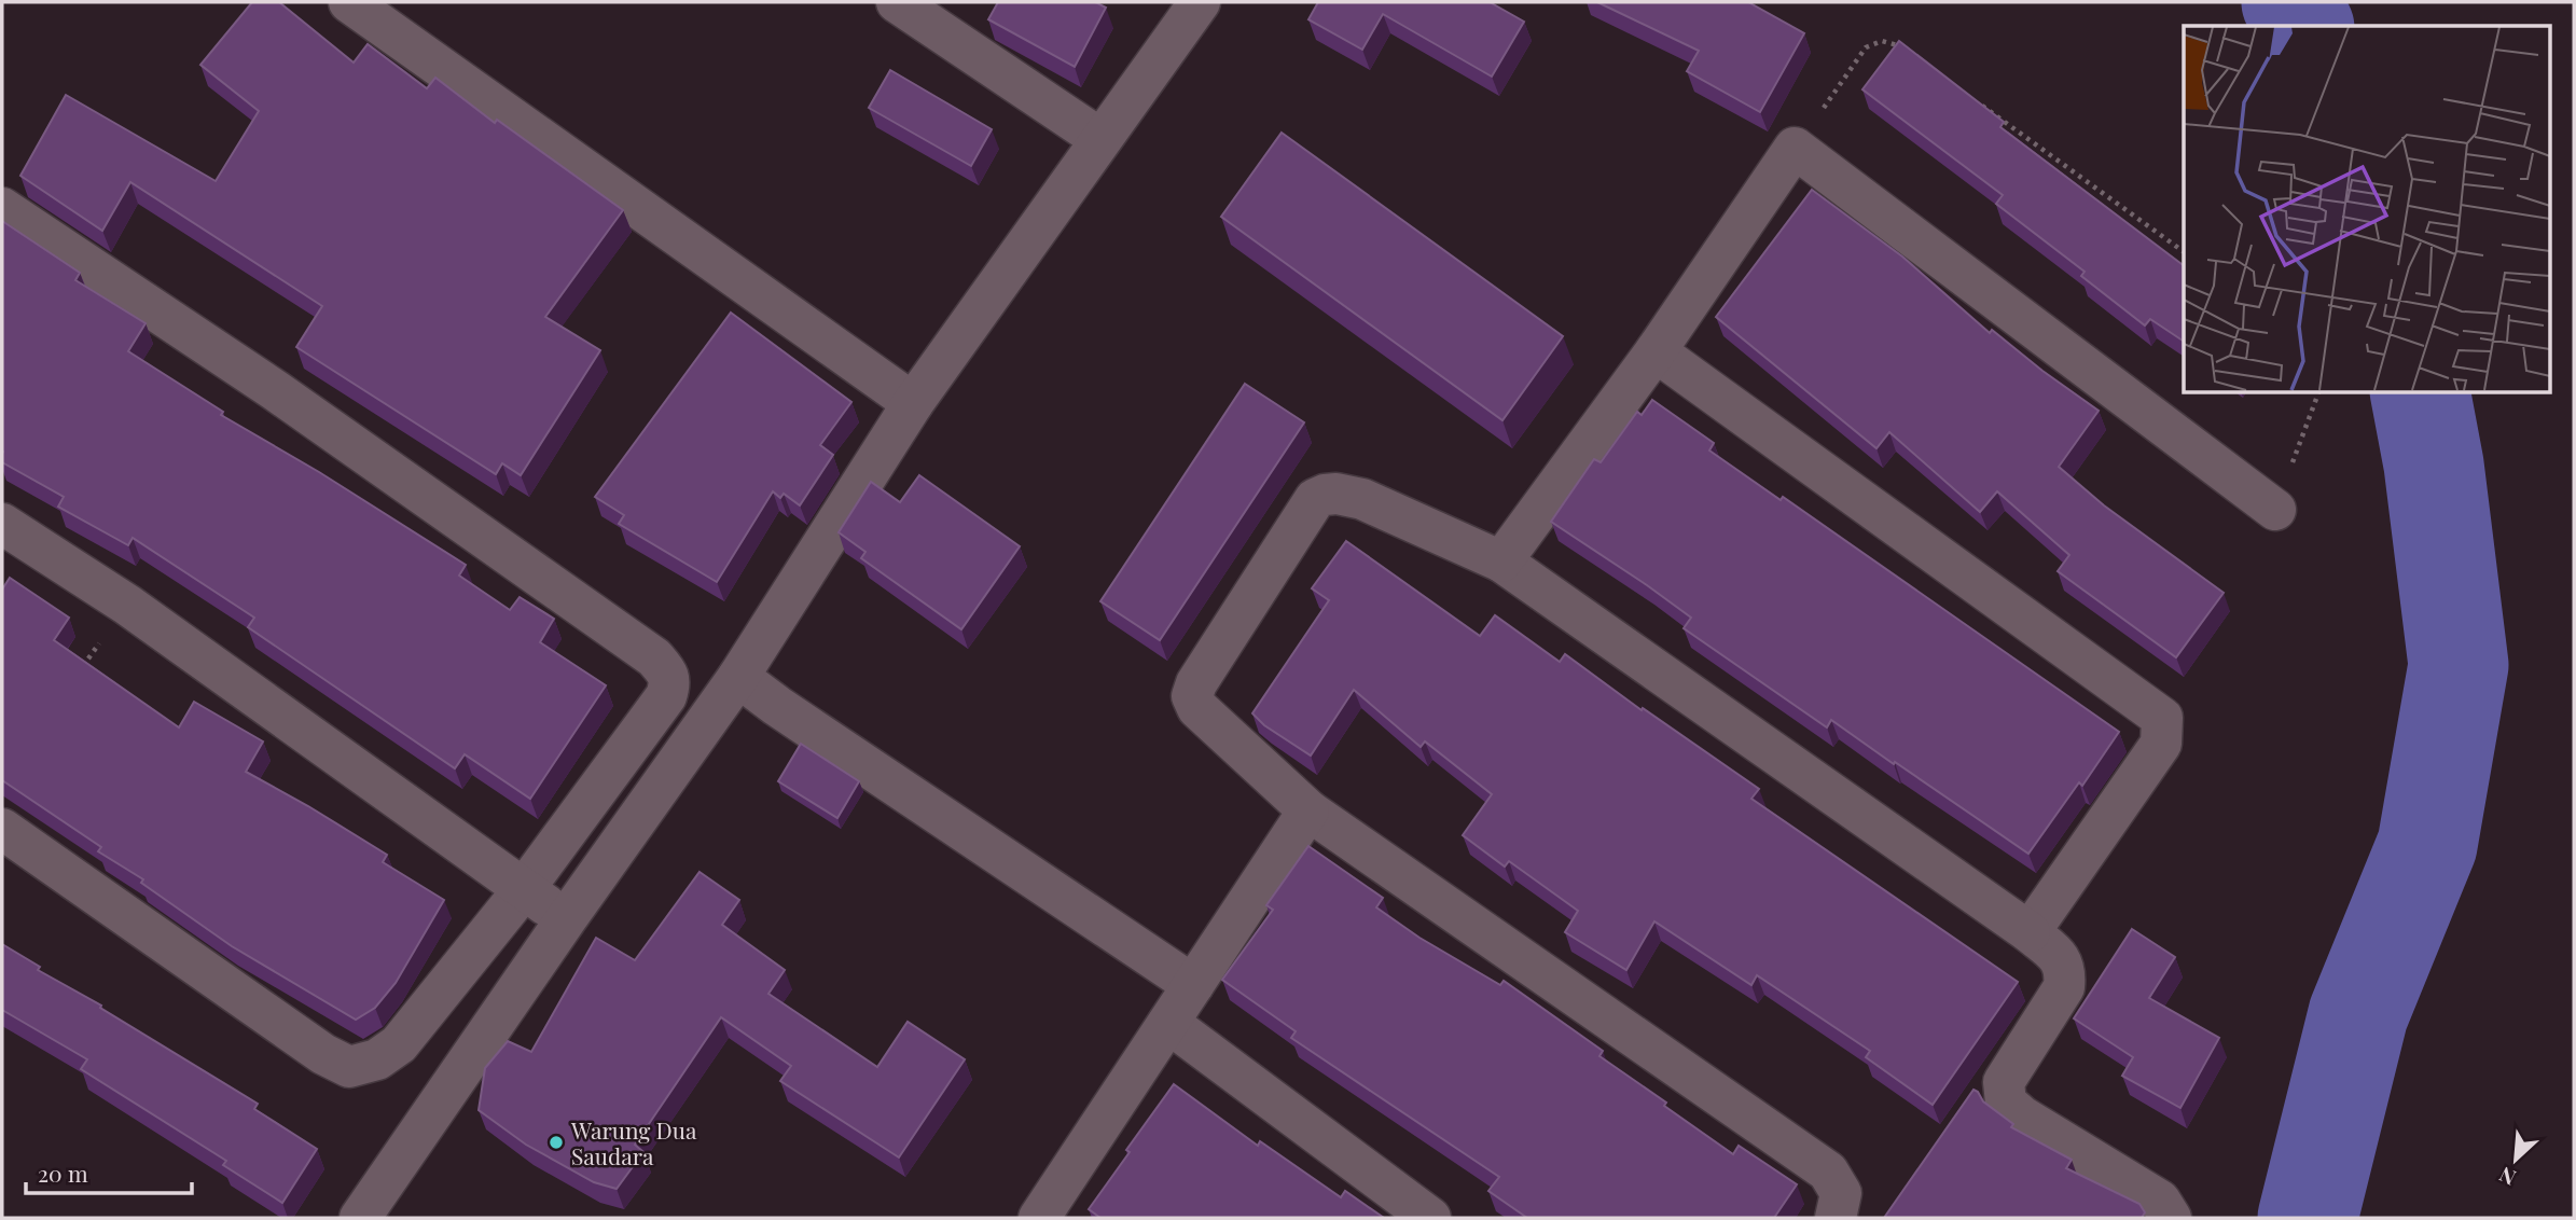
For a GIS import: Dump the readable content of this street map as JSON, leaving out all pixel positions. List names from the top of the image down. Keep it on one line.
{"places":["Warung Dua Saudara"],"scale_bar":"20 m","north":"bottom left"}
